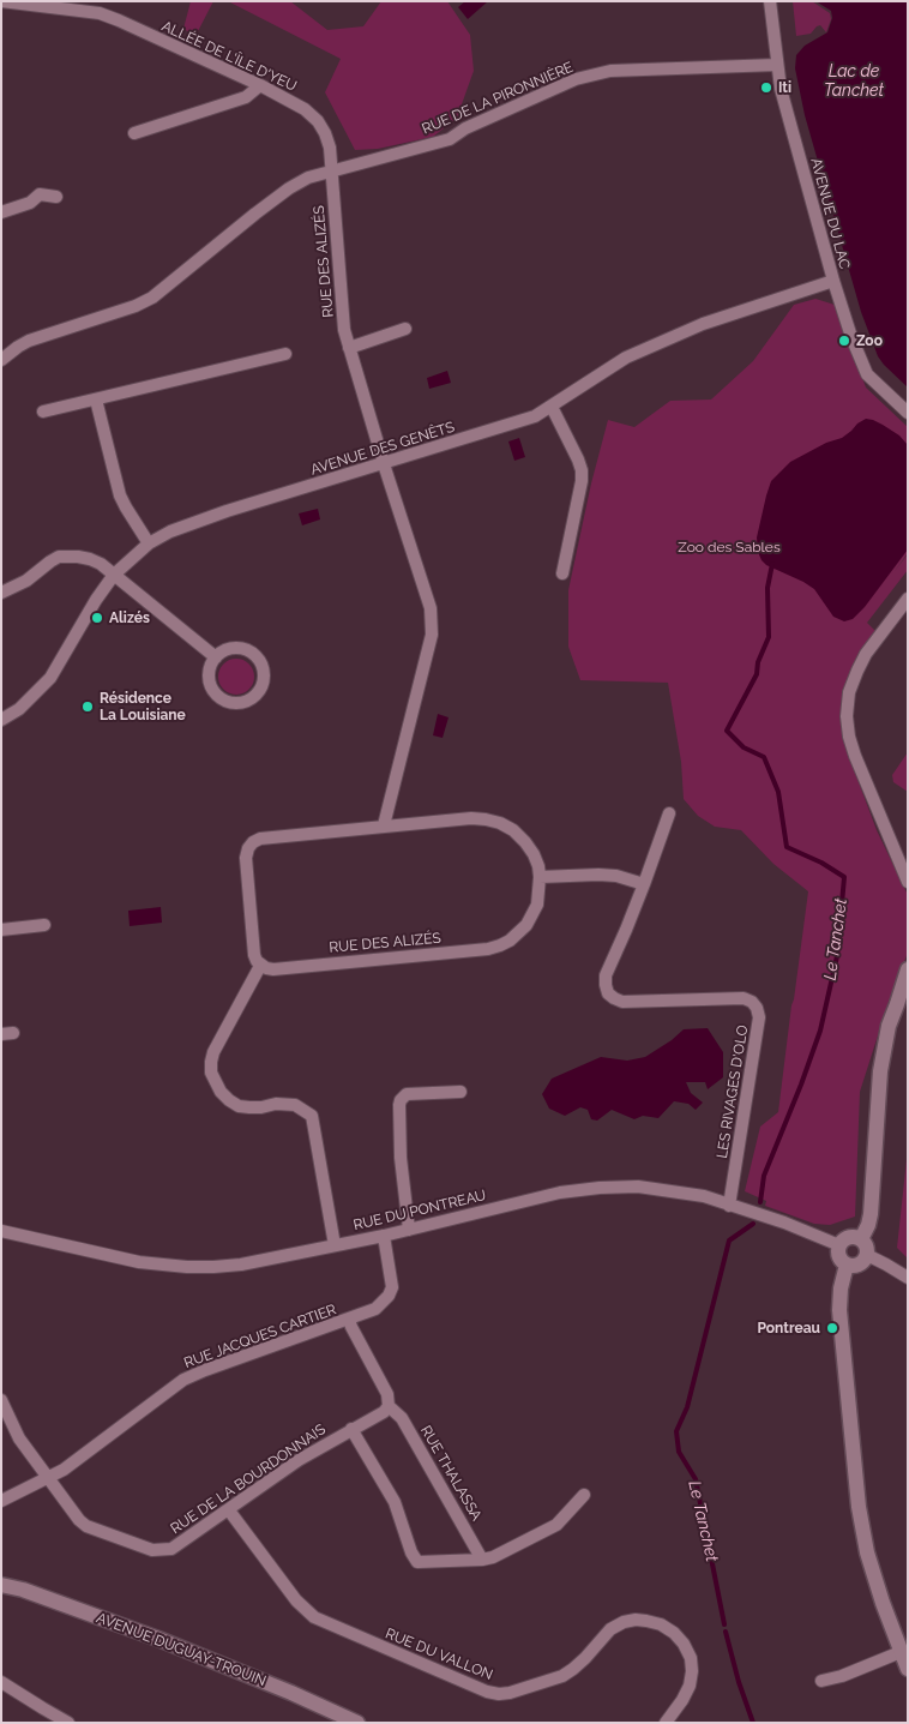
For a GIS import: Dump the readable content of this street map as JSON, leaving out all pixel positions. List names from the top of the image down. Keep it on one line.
{"streets":{"street":["ALLÉE DE L'ÎLE D'YEU","RUE DE LA PIRONNIÈRE","AVENUE DU LAC","RUE DES ALIZÉS","AVENUE DES GENÊTS","LES RIVAGES D'OLO","RUE DU PONTREAU","RUE JACQUES CARTIER","RUE THALASSA","RUE DE LA BOURDONNAIS","AVENUE DUGUAY-TROUIN","RUE DU VALLON"]},"crossings":[["ALLÉE DE L'ÎLE D'YEU","RUE DE LA PIRONNIÈRE"],["ALLÉE DE L'ÎLE D'YEU","RUE DES ALIZÉS"],["RUE DE LA PIRONNIÈRE","AVENUE DU LAC"],["RUE DE LA PIRONNIÈRE","RUE DES ALIZÉS"],["AVENUE DU LAC","AVENUE DES GENÊTS"],["RUE DES ALIZÉS","AVENUE DES GENÊTS"],["LES RIVAGES D'OLO","RUE DU PONTREAU"],["RUE DU PONTREAU","RUE JACQUES CARTIER"],["RUE JACQUES CARTIER","RUE DE LA BOURDONNAIS"],["RUE THALASSA","RUE DE LA BOURDONNAIS"],["RUE DE LA BOURDONNAIS","RUE DU VALLON"]],"water":["Lac de Tanchet","Le Tanchet"],"parks":["Zoo des Sables"],"places":["Iti","Zoo","Alizés","Résidence La Louisiane","Pontreau"]}
